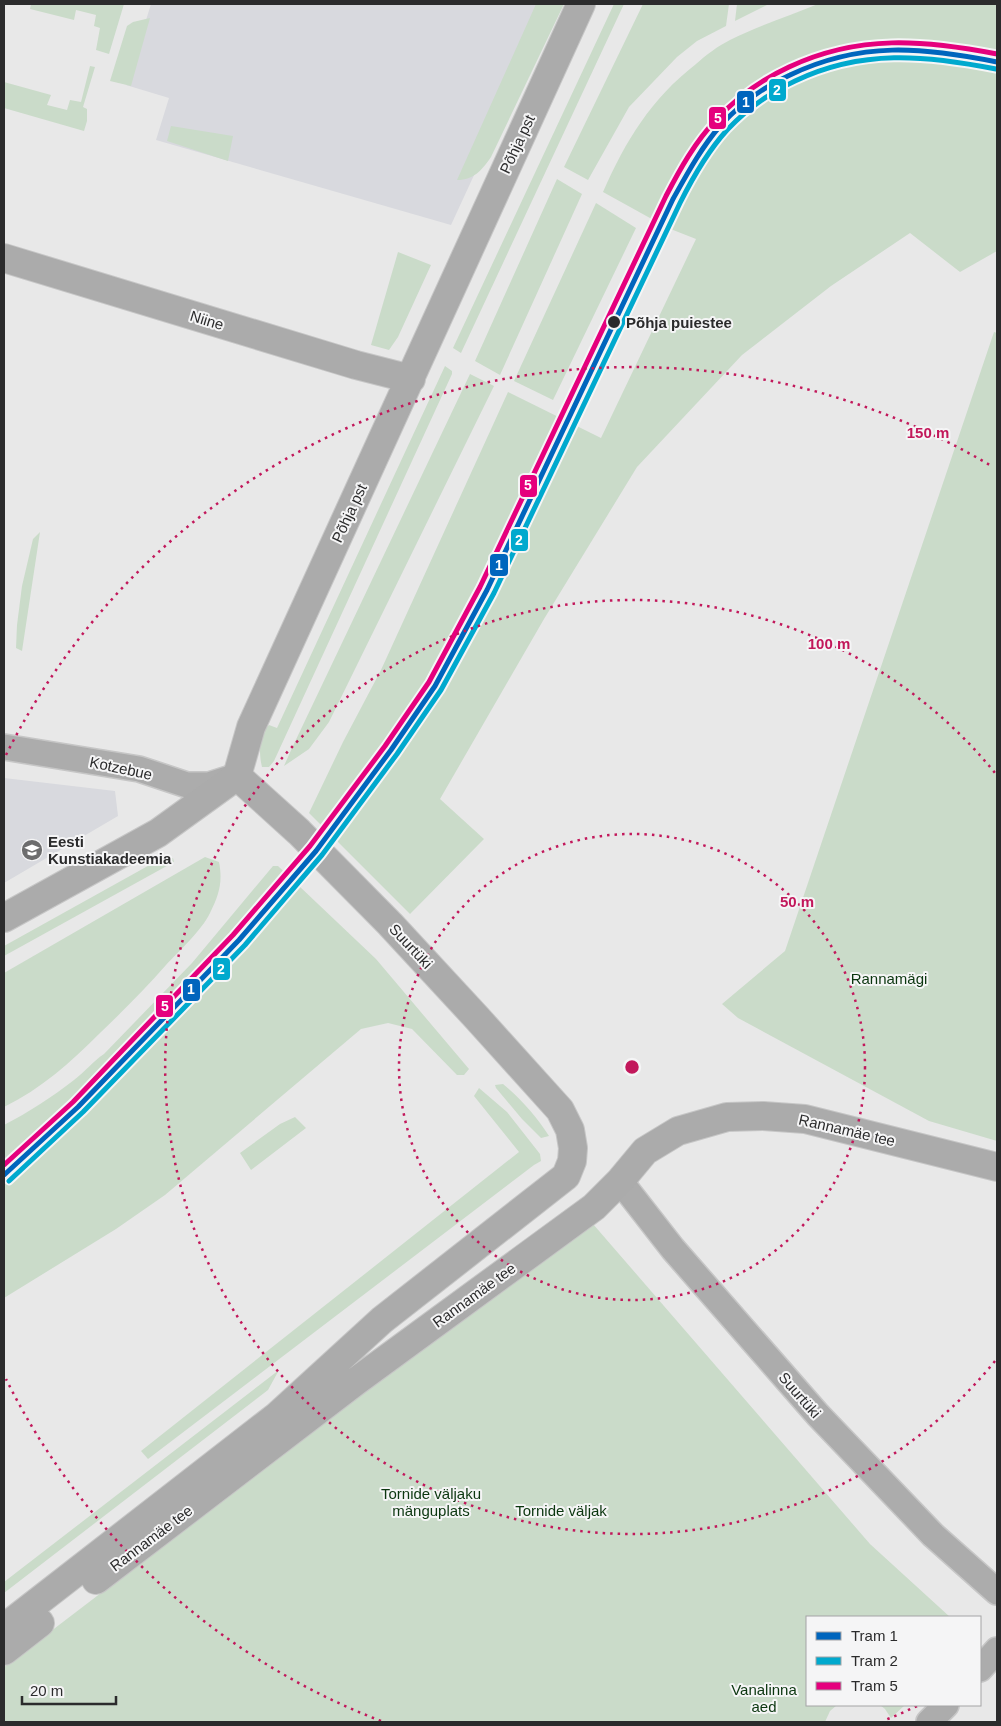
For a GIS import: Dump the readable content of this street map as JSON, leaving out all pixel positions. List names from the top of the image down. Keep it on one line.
{"streets":{"main road":["Põhja pst","Niine","Suurtüki","Rannamäe tee"],"street":["Kotzebue"]},"crossings":[["Põhja pst","Niine"],["Põhja pst","Kotzebue"],["Põhja pst","Suurtüki"],["Kotzebue","Suurtüki"],["Suurtüki","Rannamäe tee"]],"parks":["Rannamägi","Tornide väljaku mänguplats","Tornide väljak","Vanalinna aed"],"places":{"other":["Põhja puiestee"],"school or university":["Eesti Kunstiakadeemia"]},"lines":["tram line 5","tram line 1","tram line 2"],"legend":["Tram 1","Tram 2","Tram 5"],"scale_bar":"20 m","rings":["150 m","100 m","50 m"]}
